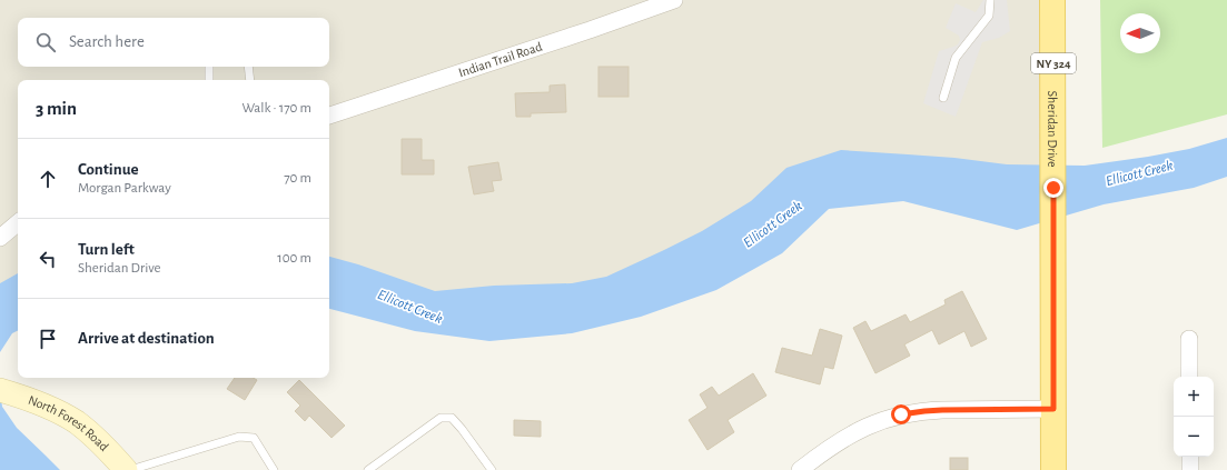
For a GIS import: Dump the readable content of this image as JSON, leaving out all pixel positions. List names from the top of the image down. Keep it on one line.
{"streets":{"main road":["NY 324","Sheridan Drive"],"street":["Indian Trail Road","North Forest Road"]},"water":["Ellicott Creek"],"north":"left","page":{"search":"Search here","heading":["3 min","Walk · 170 m"],"list":[["Continue","Morgan Parkway","70 m"],["Turn left","Sheridan Drive","100 m"],"Arrive at destination"],"map_buttons":["+","−"]}}
